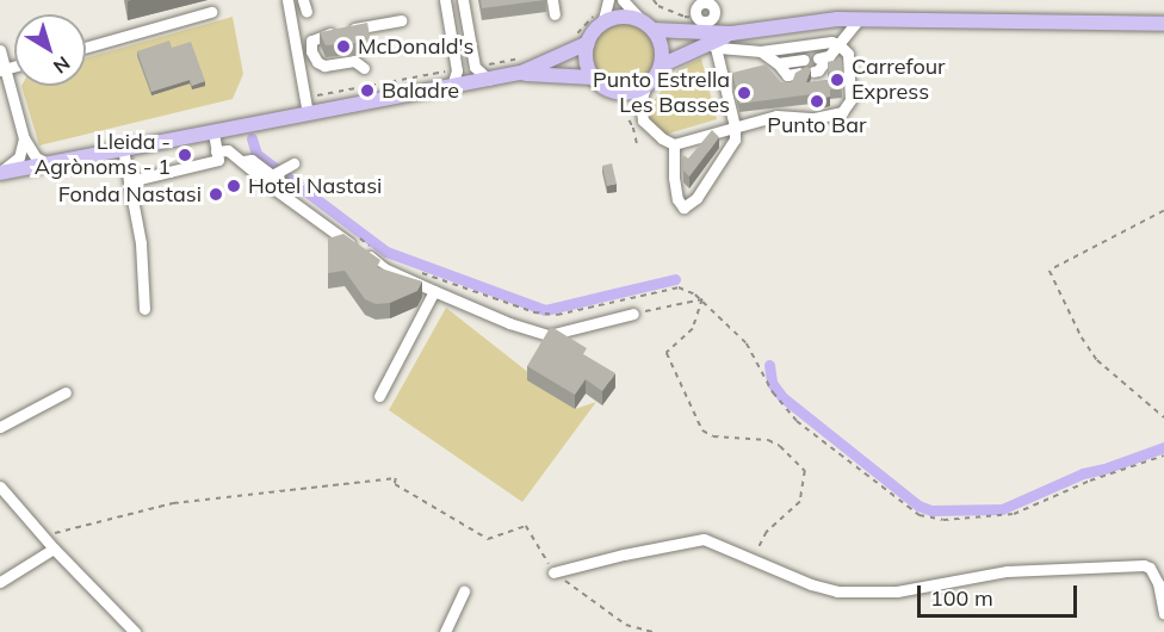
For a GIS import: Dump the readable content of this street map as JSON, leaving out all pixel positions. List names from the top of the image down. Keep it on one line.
{"places":["McDonald's","Carrefour Express","Baladre","Punto Estrella Les Basses","Punto Bar","Lleida - Agrònoms - 1","Hotel Nastasi","Fonda Nastasi"],"scale_bar":"100 m","north":"bottom right"}
